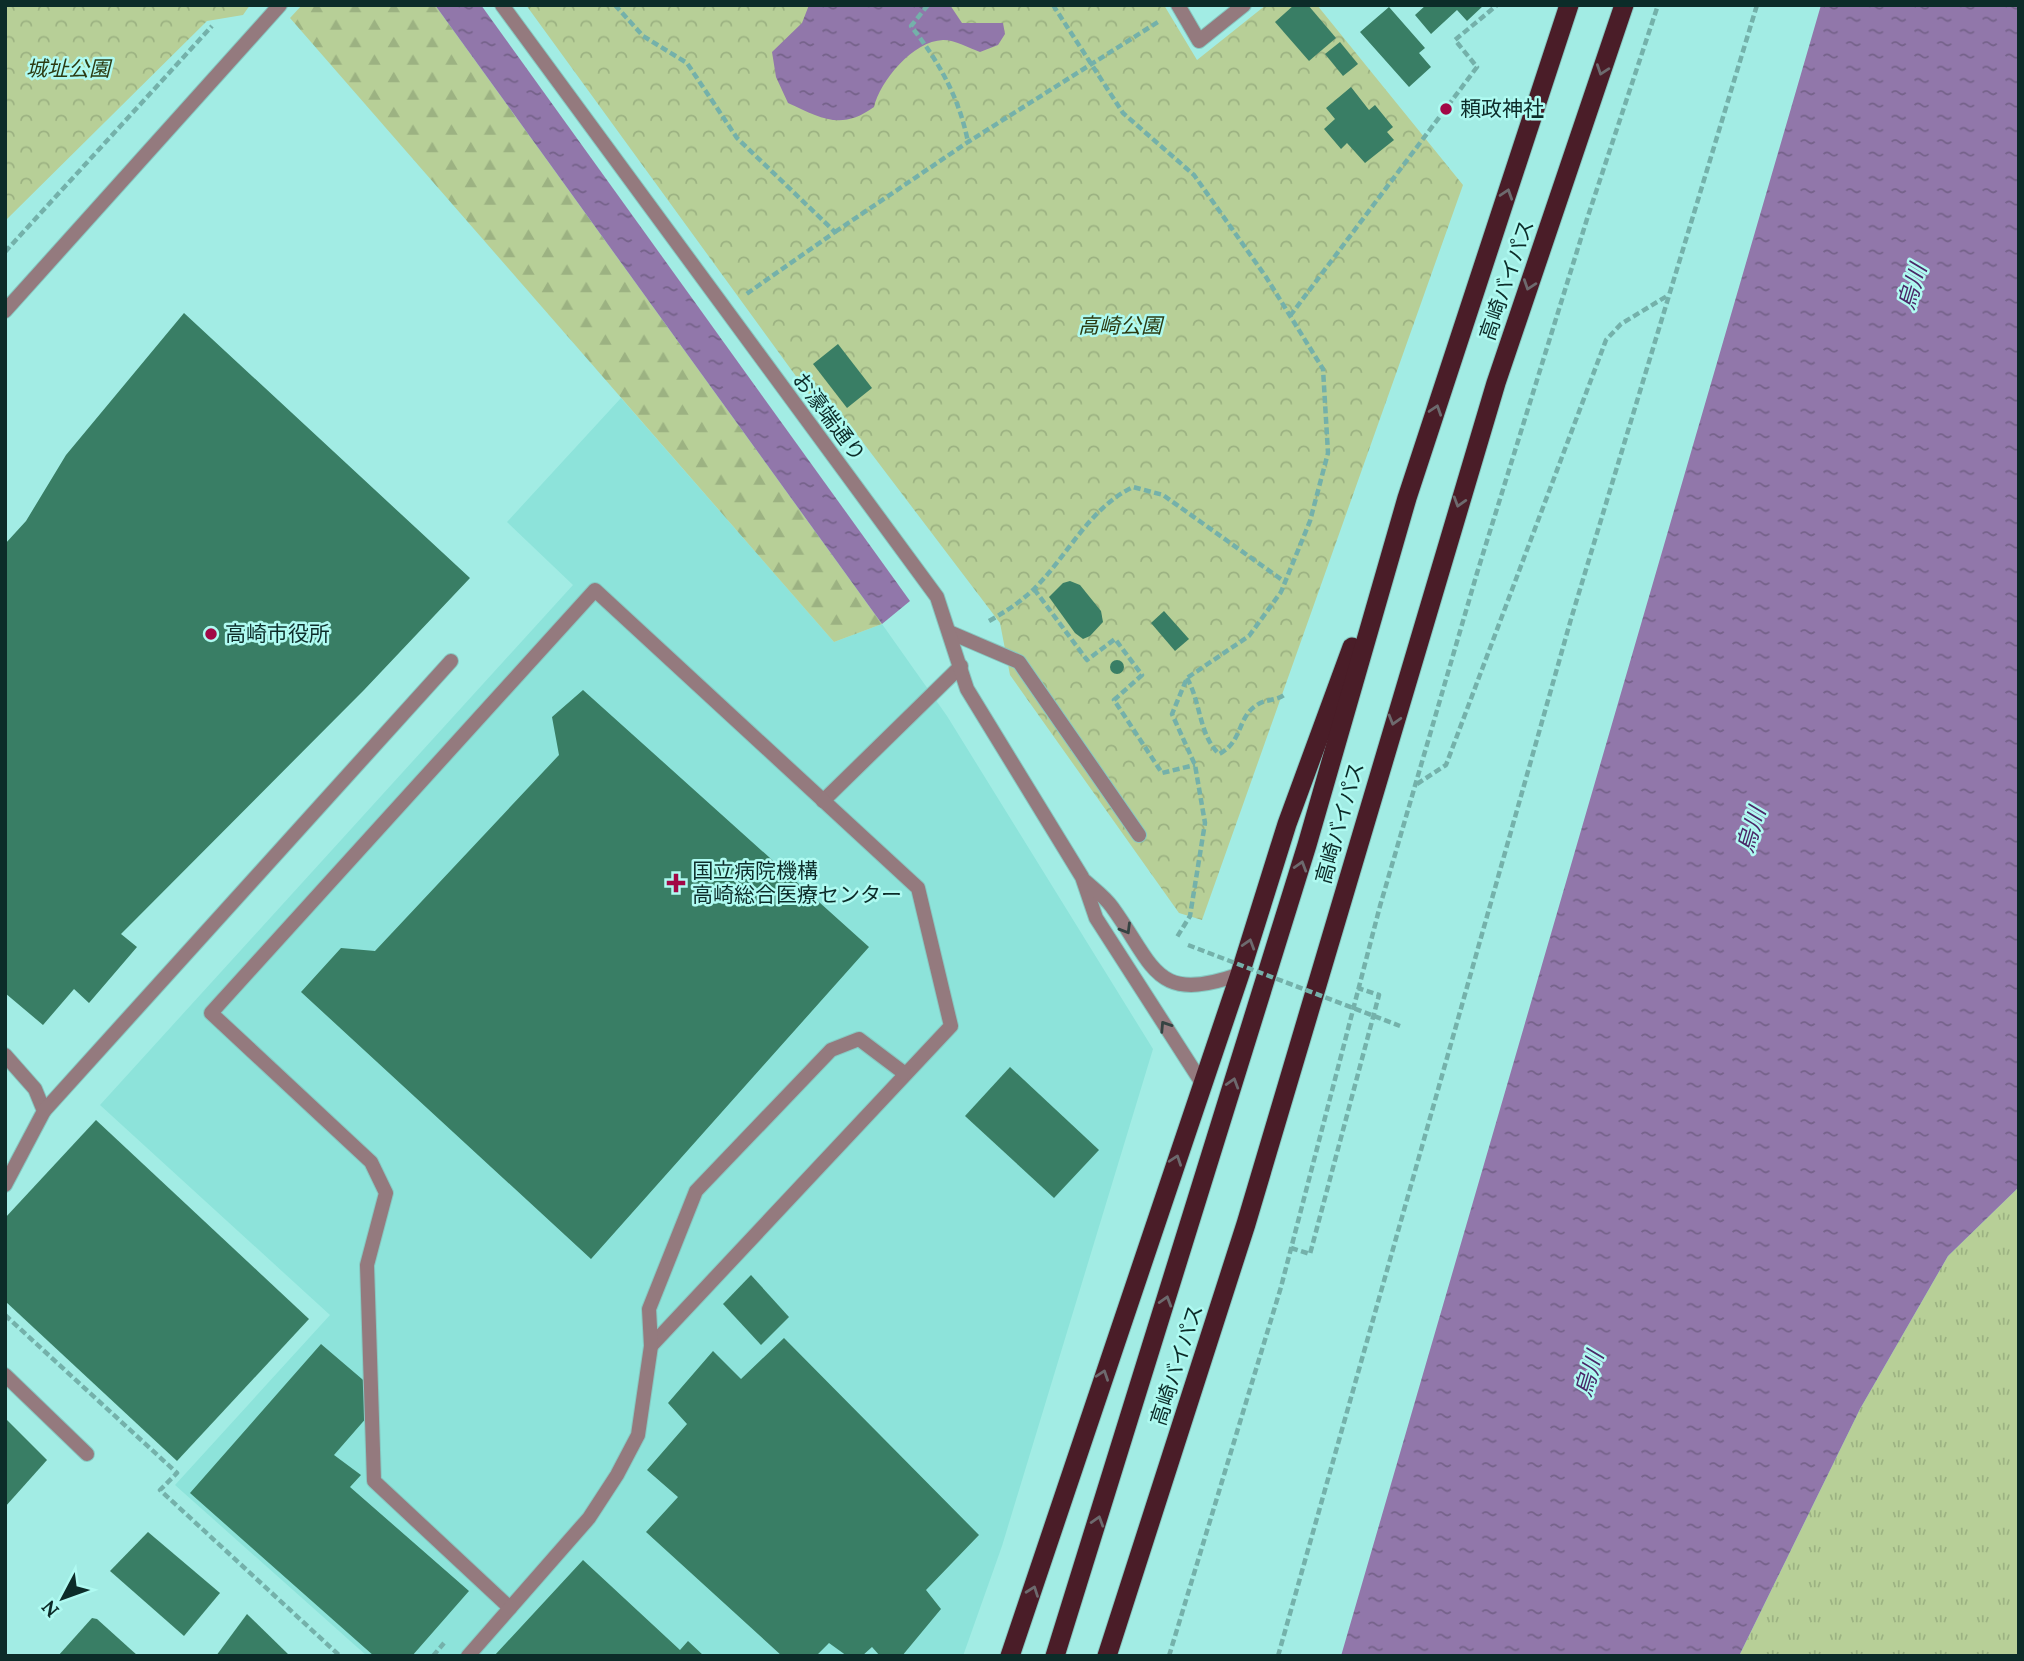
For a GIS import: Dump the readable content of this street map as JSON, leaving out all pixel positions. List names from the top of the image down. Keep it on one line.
{"streets":{"highway":["高崎バイパス"],"street":["お濠端通り"]},"water":["烏川"],"parks":["城址公園","高崎公園"],"places":{"other":["頼政神社","高崎市役所"],"health":["国立病院機構 高崎総合医療センター"]},"north":"bottom left"}
